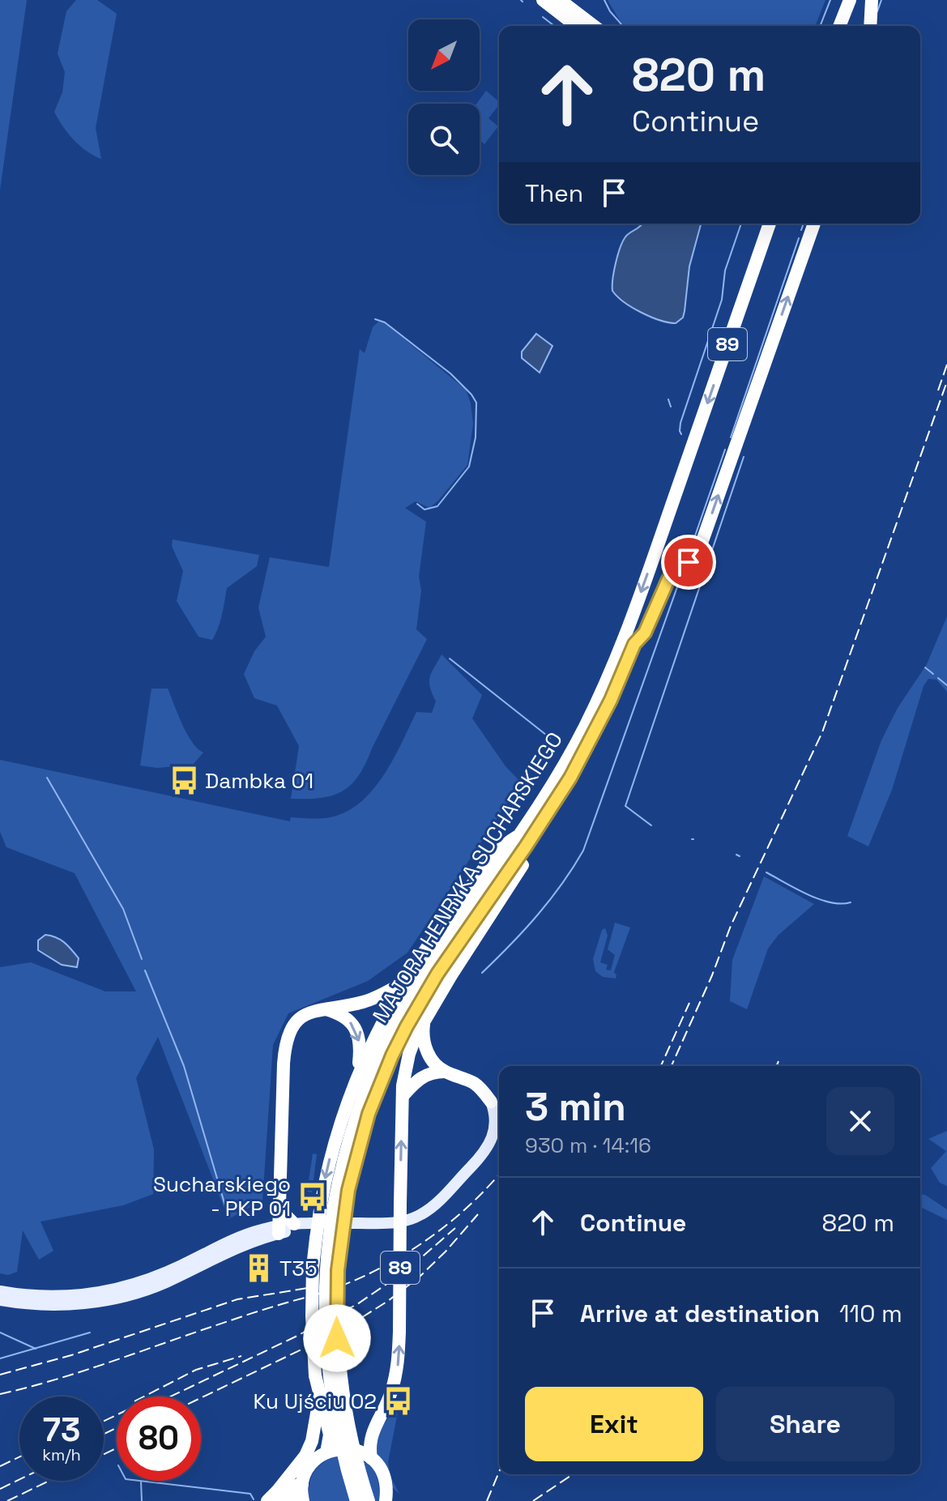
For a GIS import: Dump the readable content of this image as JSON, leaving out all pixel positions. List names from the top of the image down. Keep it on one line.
{"streets":{"highway":["89","MAJORA HENRYKA SUCHARSKIEGO"]},"crossings":[["89","MAJORA HENRYKA SUCHARSKIEGO"]],"places":{"bus stop":["Dambka 01","Sucharskiego - PKP 01","Ku Ujściu 02"],"building":["T35"]},"north":"bottom left","page":{"turn":["820 m","Continue"],"then":"Then","heading":["3 min","930 m · 14:16"],"list":[{"name":"Continue","value":"820 m"},{"name":"Arrive at destination","value":"110 m"}],"buttons":["Exit","Share"],"speed":"73 km/h","limit":"80"}}
